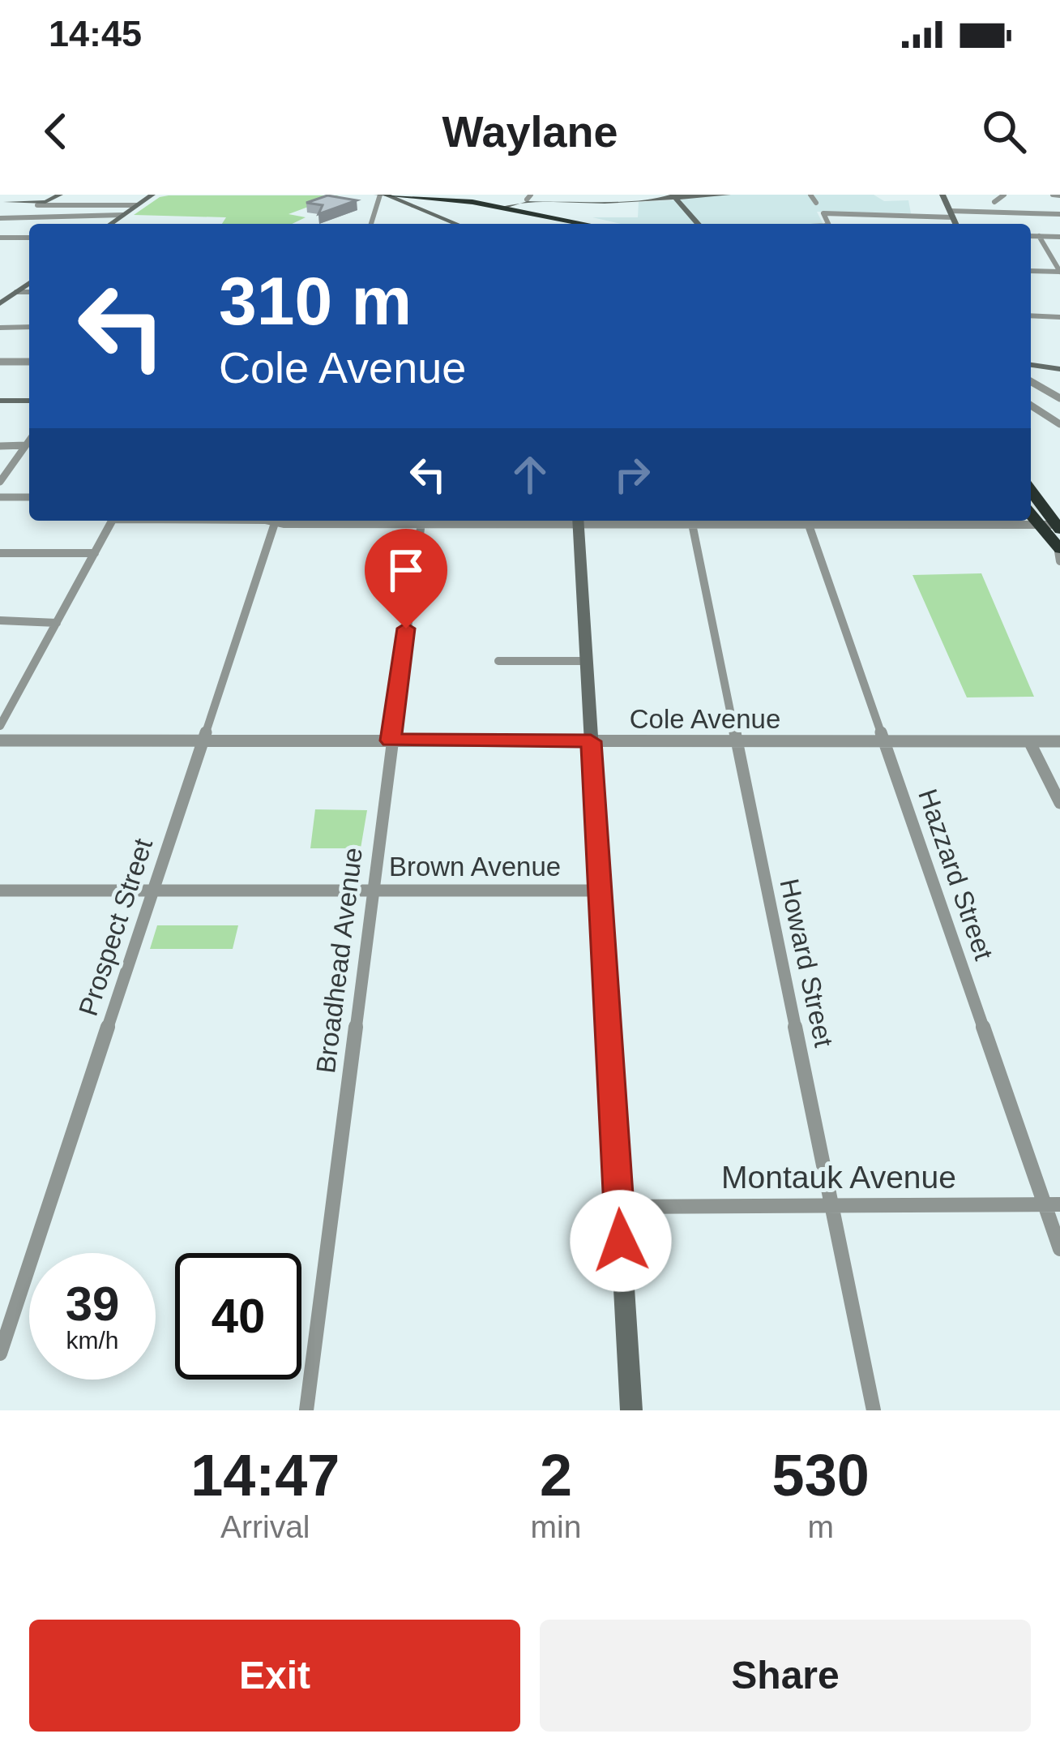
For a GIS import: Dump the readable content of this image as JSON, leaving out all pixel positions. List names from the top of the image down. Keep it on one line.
{"streets":{"street":["Cole Avenue","Brown Avenue","Hazzard Street","Prospect Street","Broadhead Avenue","Howard Street","Montauk Avenue"]},"crossings":[["Cole Avenue","Hazzard Street"],["Cole Avenue","Prospect Street"],["Cole Avenue","Broadhead Avenue"],["Cole Avenue","Howard Street"],["Brown Avenue","Prospect Street"],["Brown Avenue","Broadhead Avenue"],["Hazzard Street","Montauk Avenue"],["Howard Street","Montauk Avenue"]],"page":{"status":"14:45","header":"Waylane","turn":["310 m","Cole Avenue"],"speed":"39 km/h","limit":"40","eta":["14:47","Arrival","2","min","530","m"],"buttons":["Exit","Share"]}}
